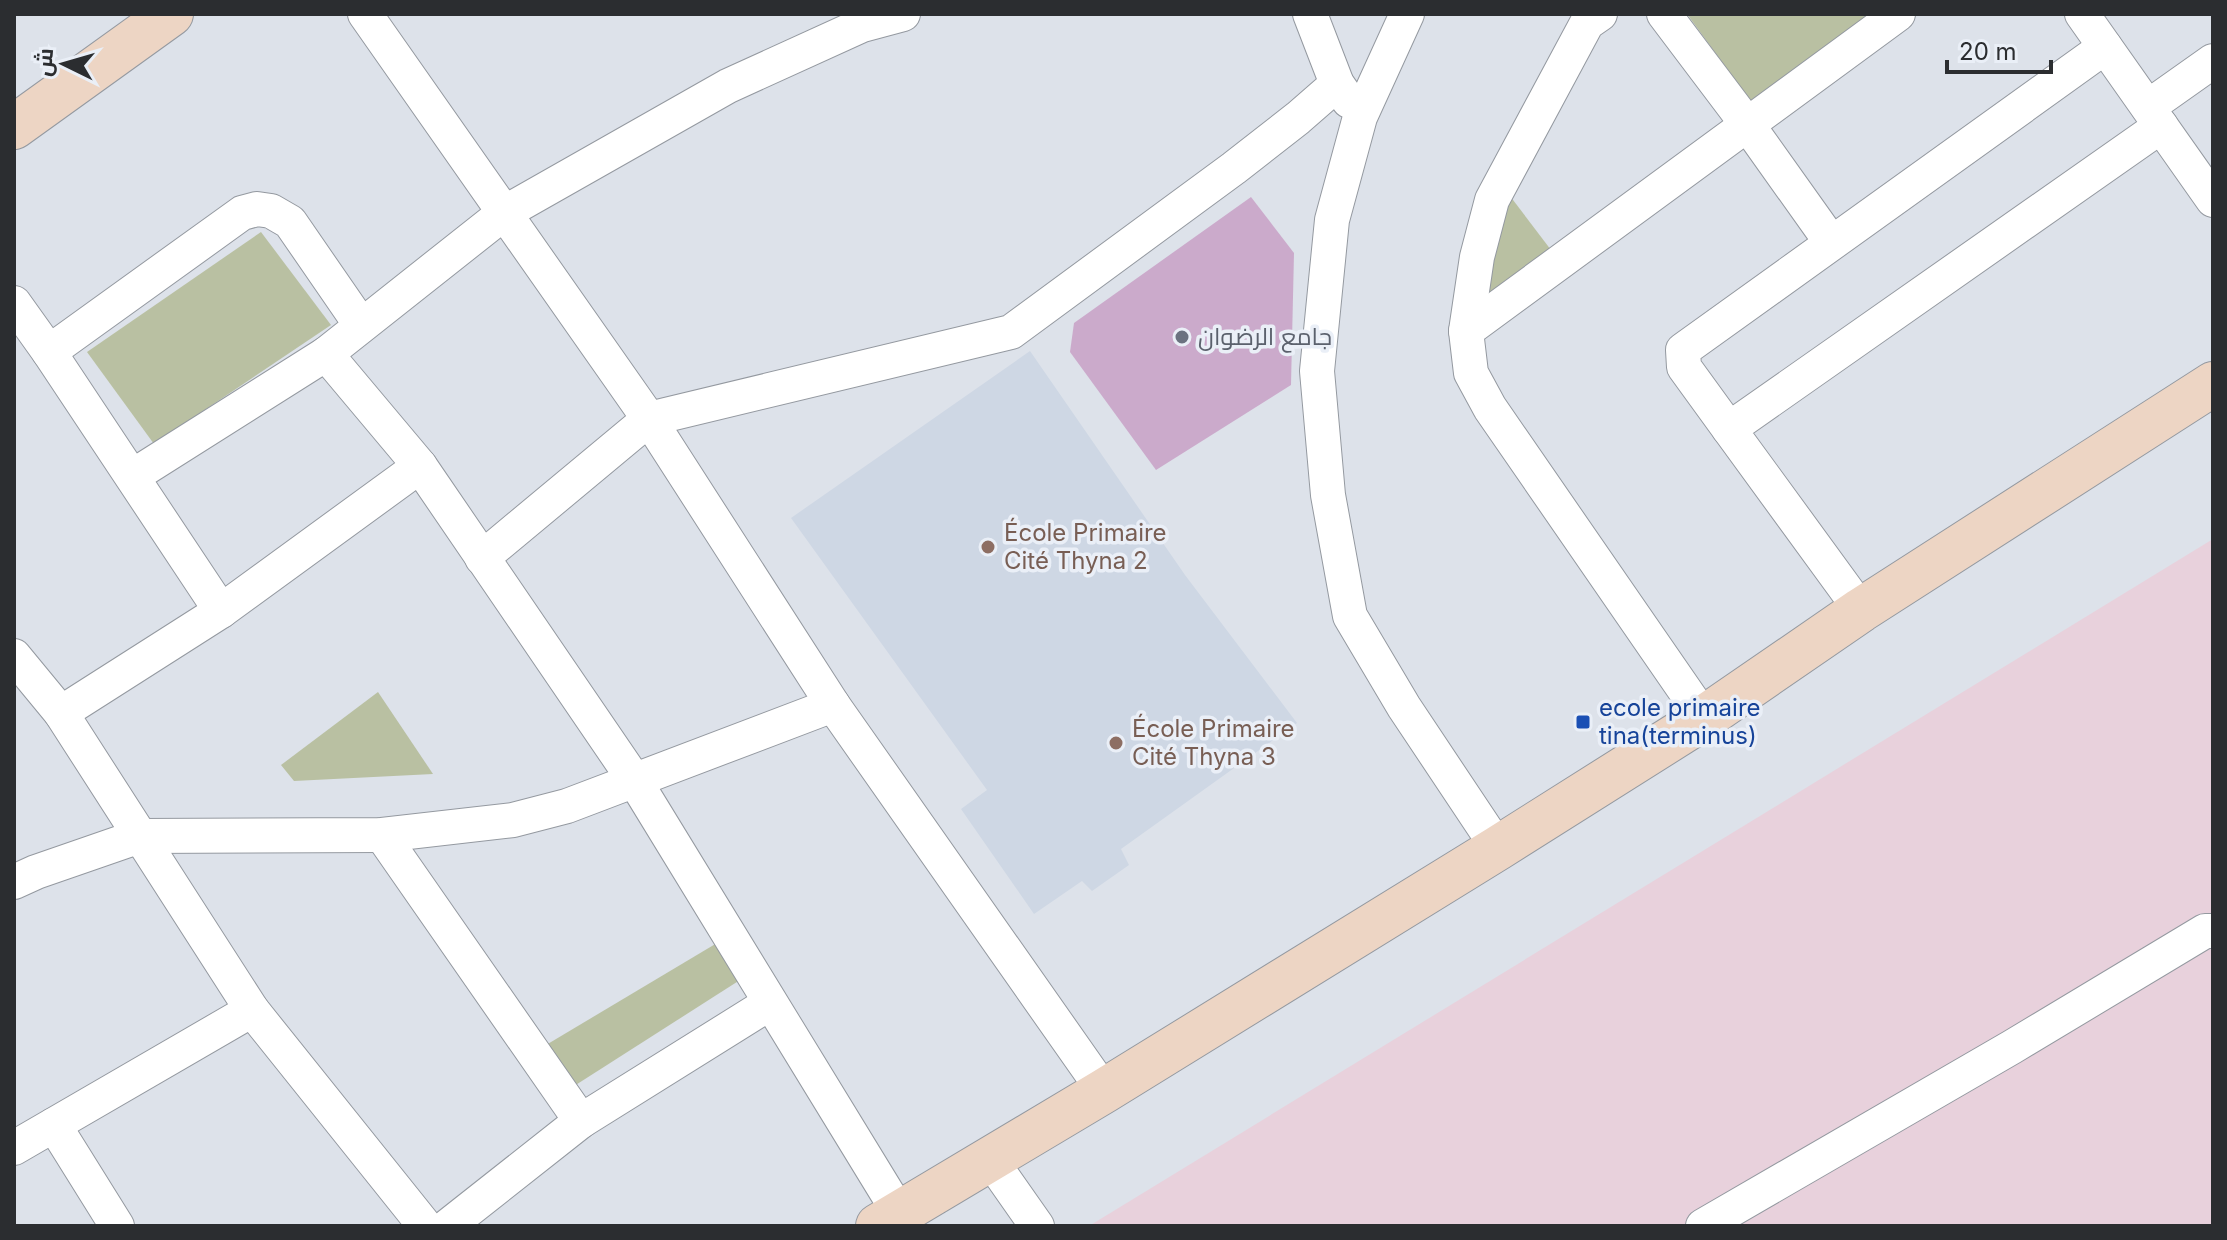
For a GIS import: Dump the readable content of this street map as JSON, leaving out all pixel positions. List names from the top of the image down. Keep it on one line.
{"places":{"other":["جامع الرضوان","École Primaire Cité Thyna 2","École Primaire Cité Thyna 3"],"transit":["ecole primaire tina(terminus)"]},"scale_bar":"20 m","north":"left"}
